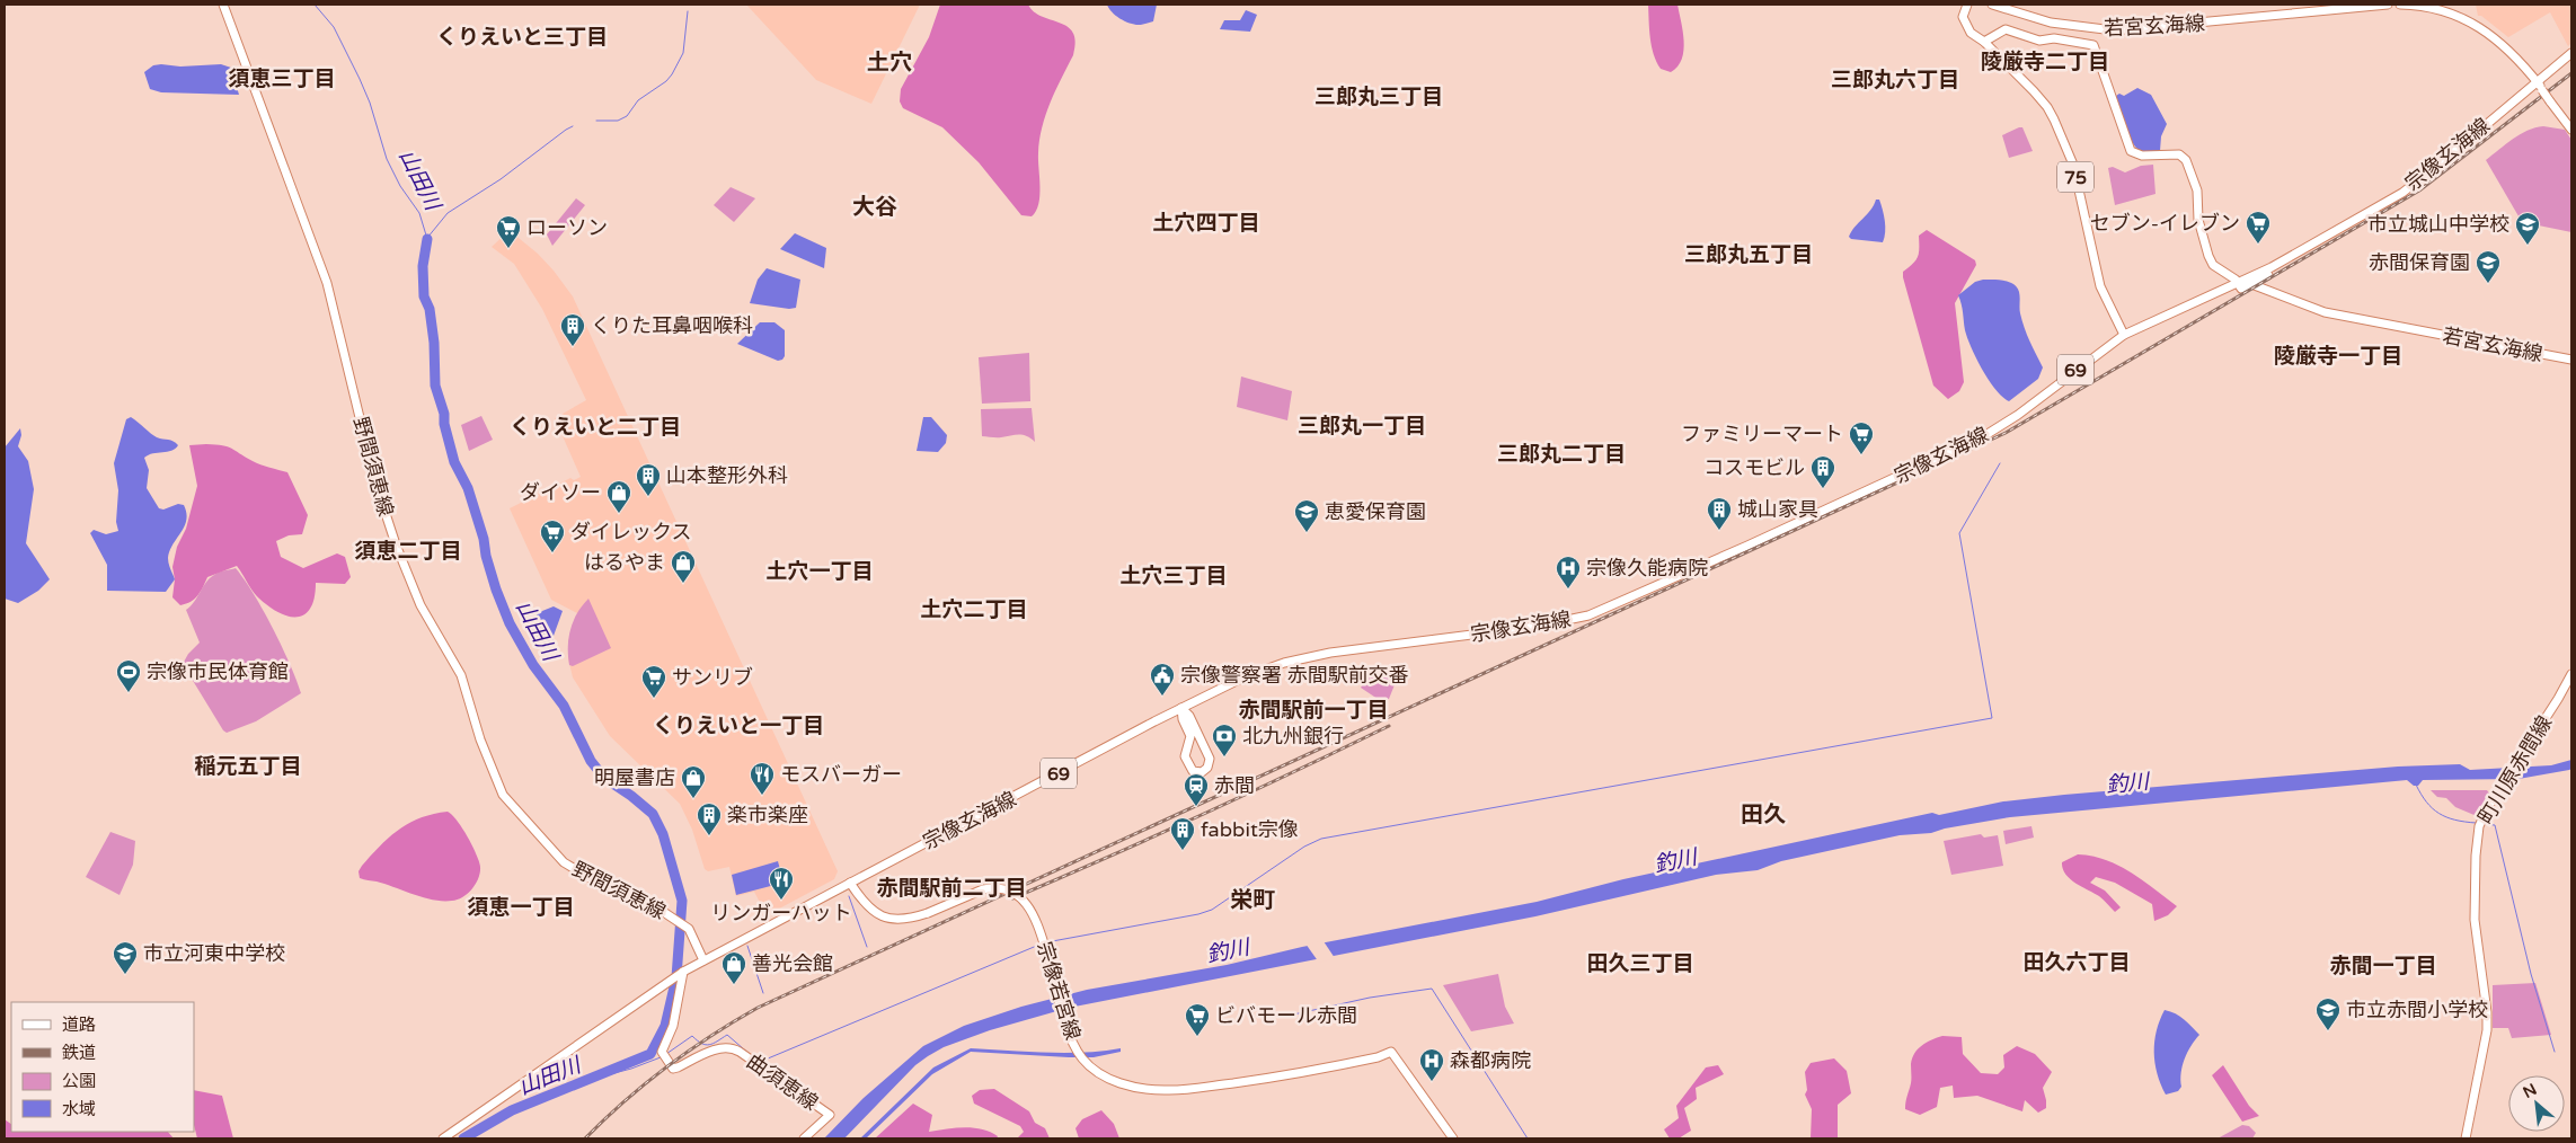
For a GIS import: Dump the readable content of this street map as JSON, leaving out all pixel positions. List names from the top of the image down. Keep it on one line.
{"streets":{"main road":["若宮玄海線","宗像玄海線","75","69","野間須恵線","町川原赤間線","宗像若宮線","曲須恵線"]},"crossings":[["若宮玄海線","宗像玄海線"],["若宮玄海線","75"],["宗像玄海線","75"],["宗像玄海線","野間須恵線"],["宗像玄海線","宗像若宮線"],["宗像玄海線","曲須恵線"]],"districts":["くりえいと三丁目","陵厳寺二丁目","土穴","須恵三丁目","三郎丸六丁目","三郎丸三丁目","大谷","土穴四丁目","三郎丸五丁目","陵厳寺一丁目","三郎丸一丁目","くりえいと二丁目","三郎丸二丁目","須恵二丁目","土穴一丁目","土穴三丁目","土穴二丁目","赤間駅前一丁目","くりえいと一丁目","稲元五丁目","田久","赤間駅前二丁目","栄町","須恵一丁目","田久六丁目","田久三丁目","赤間一丁目"],"water":["山田川","釣川"],"places":{"supermarket":["セブン-イレブン","ローソン","ファミリーマート","ダイレックス","サンリブ","ビバモール赤間"],"school or university":["市立城山中学校","赤間保育園","恵愛保育園","市立河東中学校","市立赤間小学校"],"building":["くりた耳鼻咽喉科","コスモビル","山本整形外科","城山家具","楽市楽座","fabbit宗像"],"shop":["ダイソー","はるやま","明屋書店","善光会館"],"hospital":["宗像久能病院","森都病院"],"sports":["宗像市民体育館"],"public building":["宗像警察署 赤間駅前交番"],"bank":["北九州銀行"],"restaurant":["モスバーガー","リンガーハット"],"station":["赤間"]},"legend":["道路","鉄道","公園","水域"],"north":"top left"}
